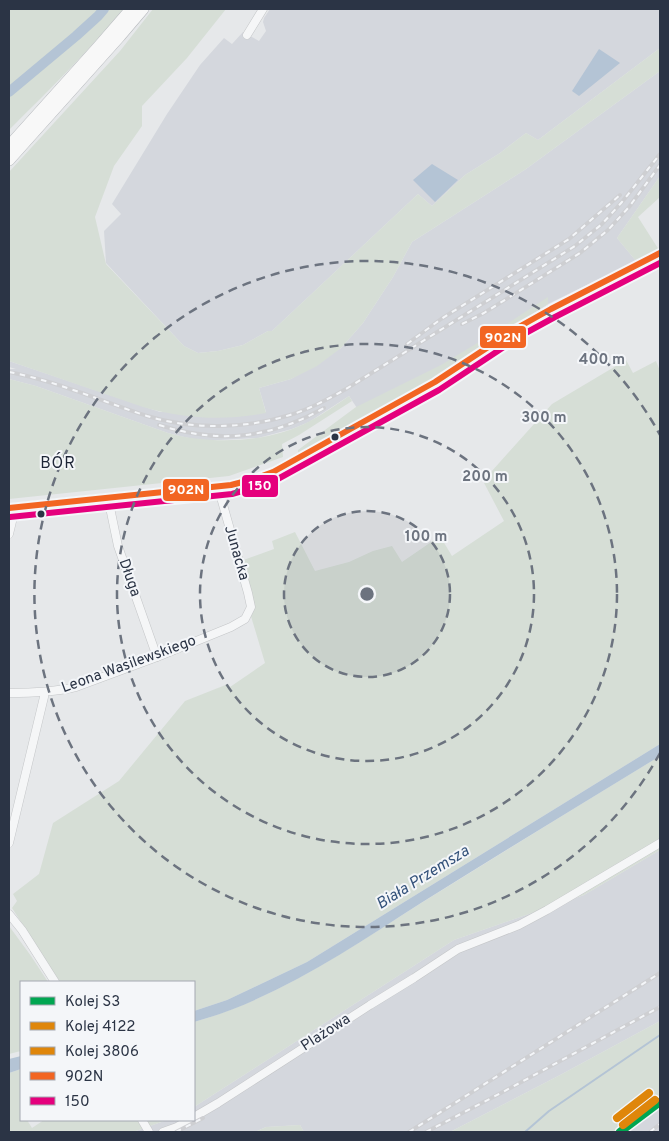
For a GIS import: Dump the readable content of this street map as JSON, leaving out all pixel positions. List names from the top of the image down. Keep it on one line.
{"streets":{"street":["Junacka","Długa","Leona Wasilewskiego","Plażowa"]},"crossings":[["Junacka","Leona Wasilewskiego"],["Długa","Leona Wasilewskiego"]],"districts":["BÓR"],"water":["Biała Przemsza"],"lines":["transit line 902N","transit line 150","rail line 3806","rail line 4122","rail line S3"],"legend":["Kolej S3","Kolej 4122","Kolej 3806","902N","150"],"rings":["400 m","300 m","200 m","100 m"]}
